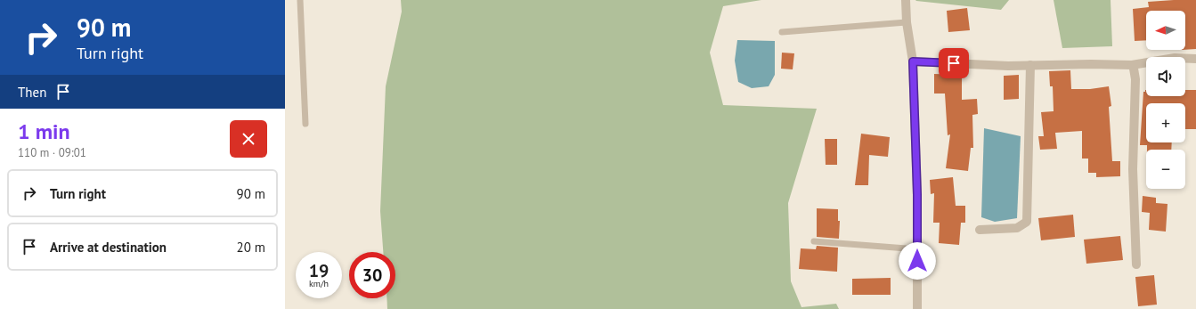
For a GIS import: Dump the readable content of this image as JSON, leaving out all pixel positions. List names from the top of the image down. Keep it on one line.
{"north":"left","page":{"turn":["90 m","Turn right"],"map_buttons":["+","−"],"then":"Then","heading":["1 min","110 m · 09:01"],"list":[{"name":"Turn right","value":"90 m"},{"name":"Arrive at destination","value":"20 m"}],"speed":"19 km/h","limit":"30"}}
